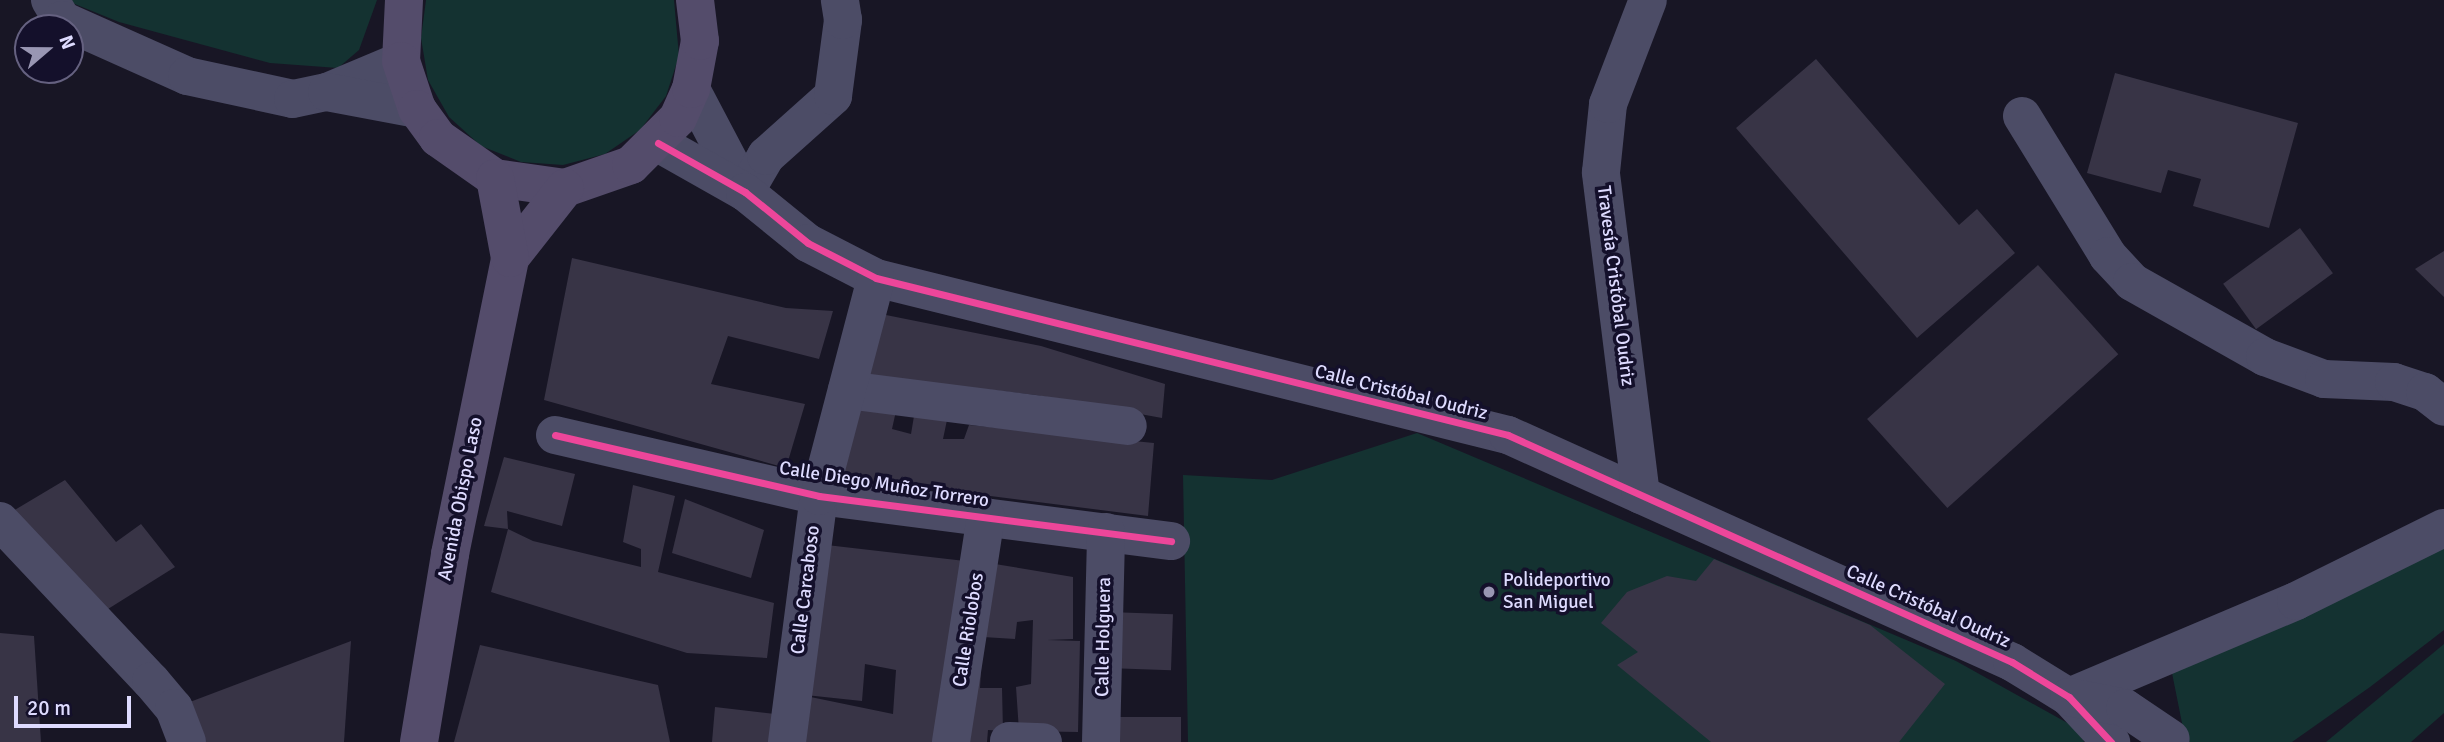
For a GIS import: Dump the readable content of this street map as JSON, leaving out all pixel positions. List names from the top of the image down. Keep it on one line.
{"streets":{"main road":["Avenida Obispo Laso"],"street":["Travesía Cristóbal Oudriz","Calle Cristóbal Oudriz","Calle Diego Muñoz Torrero","Calle Carcaboso","Calle Riolobos","Calle Holguera"]},"crossings":[["Travesía Cristóbal Oudriz","Calle Cristóbal Oudriz"],["Calle Cristóbal Oudriz","Calle Carcaboso"],["Calle Diego Muñoz Torrero","Calle Carcaboso"],["Calle Diego Muñoz Torrero","Calle Riolobos"],["Calle Diego Muñoz Torrero","Calle Holguera"]],"places":["Polideportivo San Miguel"],"scale_bar":"20 m","north":"right"}
